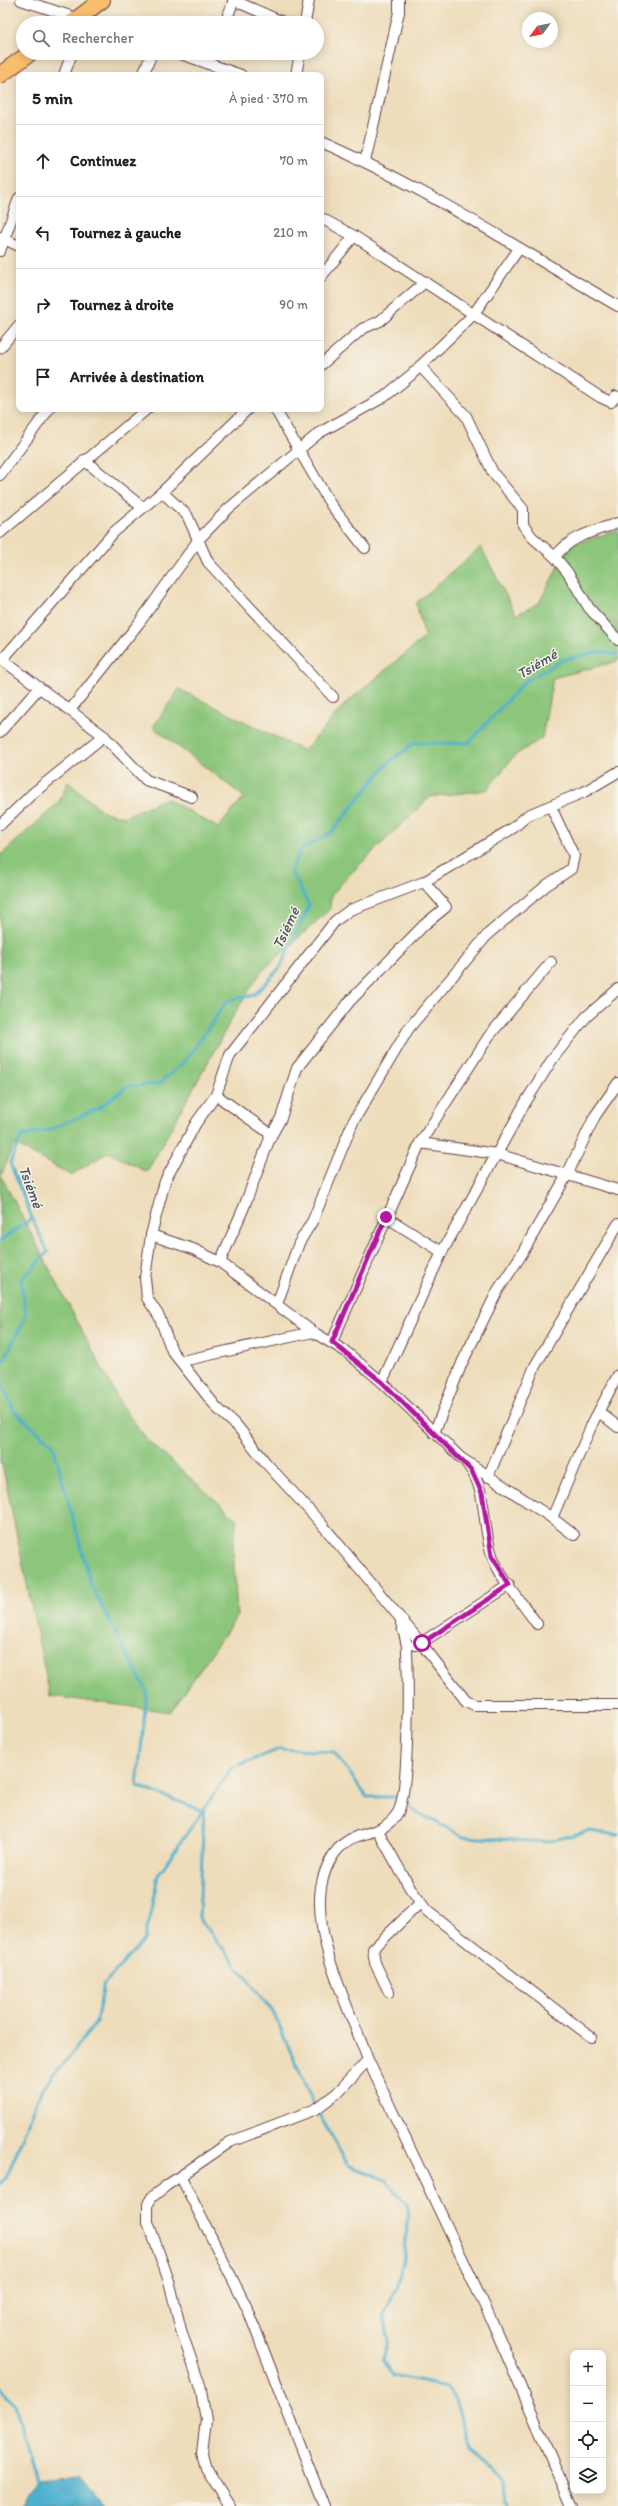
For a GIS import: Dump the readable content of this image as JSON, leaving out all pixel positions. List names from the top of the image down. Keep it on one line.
{"water":["Tsiémé"],"north":"bottom left","page":{"search":"Rechercher","heading":["5 min","À pied · 370 m"],"list":[["Continuez","70 m"],["Tournez à gauche","210 m"],["Tournez à droite","90 m"],"Arrivée à destination"],"map_buttons":["+","−"]}}
